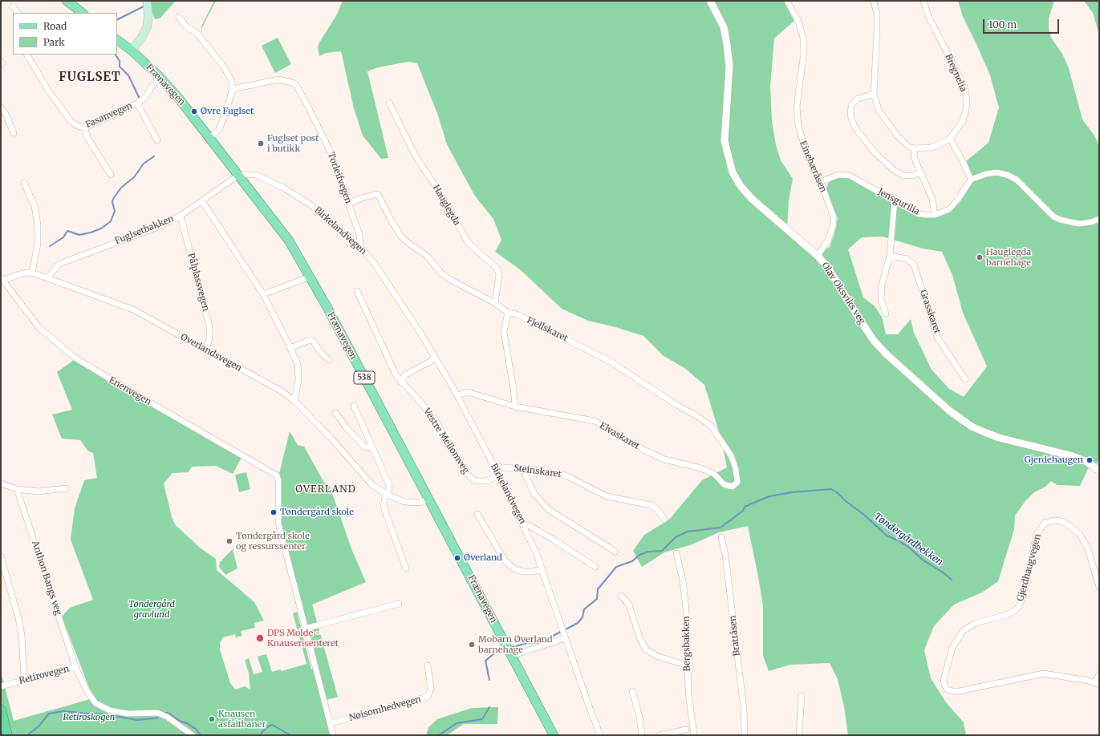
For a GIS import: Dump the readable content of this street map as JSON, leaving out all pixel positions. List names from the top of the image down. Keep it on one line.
{"streets":{"main road":["Frænavegen","538"],"street":["Bregnelia","Fasanvegen","Einebæråsen","Torleifvegen","Jensgurilia","Hauglegda","Fuglsetbakken","Birkelandvegen","Pålplassvegen","Olav Oksviks veg","Grasskaret","Fjellskaret","Øverlandsvegen","Enenvegen","Elvaskaret","Vestre Mellomveg","Steinskaret","Gjerdhaugvegen","Anthon Bangs veg","Brattåsen","Bergsbakken","Retirovegen","Nøisomhedvegen"]},"crossings":[["Frænavegen","Fasanvegen"],["Frænavegen","Fuglsetbakken"],["Frænavegen","Birkelandvegen"],["Frænavegen","Øverlandsvegen"],["Einebæråsen","Jensgurilia"],["Einebæråsen","Olav Oksviks veg"],["Torleifvegen","Birkelandvegen"],["Torleifvegen","Fjellskaret"],["Hauglegda","Fjellskaret"],["Fuglsetbakken","Birkelandvegen"],["Fuglsetbakken","Pålplassvegen"],["Fuglsetbakken","Øverlandsvegen"],["Birkelandvegen","Elvaskaret"],["Birkelandvegen","Vestre Mellomveg"],["Birkelandvegen","Steinskaret"],["Pålplassvegen","Øverlandsvegen"],["Fjellskaret","Elvaskaret"],["Anthon Bangs veg","Retirovegen"]],"districts":["FUGLSET","ØVERLAND"],"water":["Tøndergårdbekken"],"parks":["Tøndergård gravlund","Retiroskogen"],"places":["Øvre Fuglset","Fuglset post i butikk","Hauglegda barnehage","Gjerdehaugen","Tøndergård skole","Tøndergård skole og ressurssenter","Øverland","DPS Molde - Knausensenteret","Mobarn Øverland barnehage","Knausen asfaltbaner"],"legend":["Road","Park"],"scale_bar":"100 m"}
